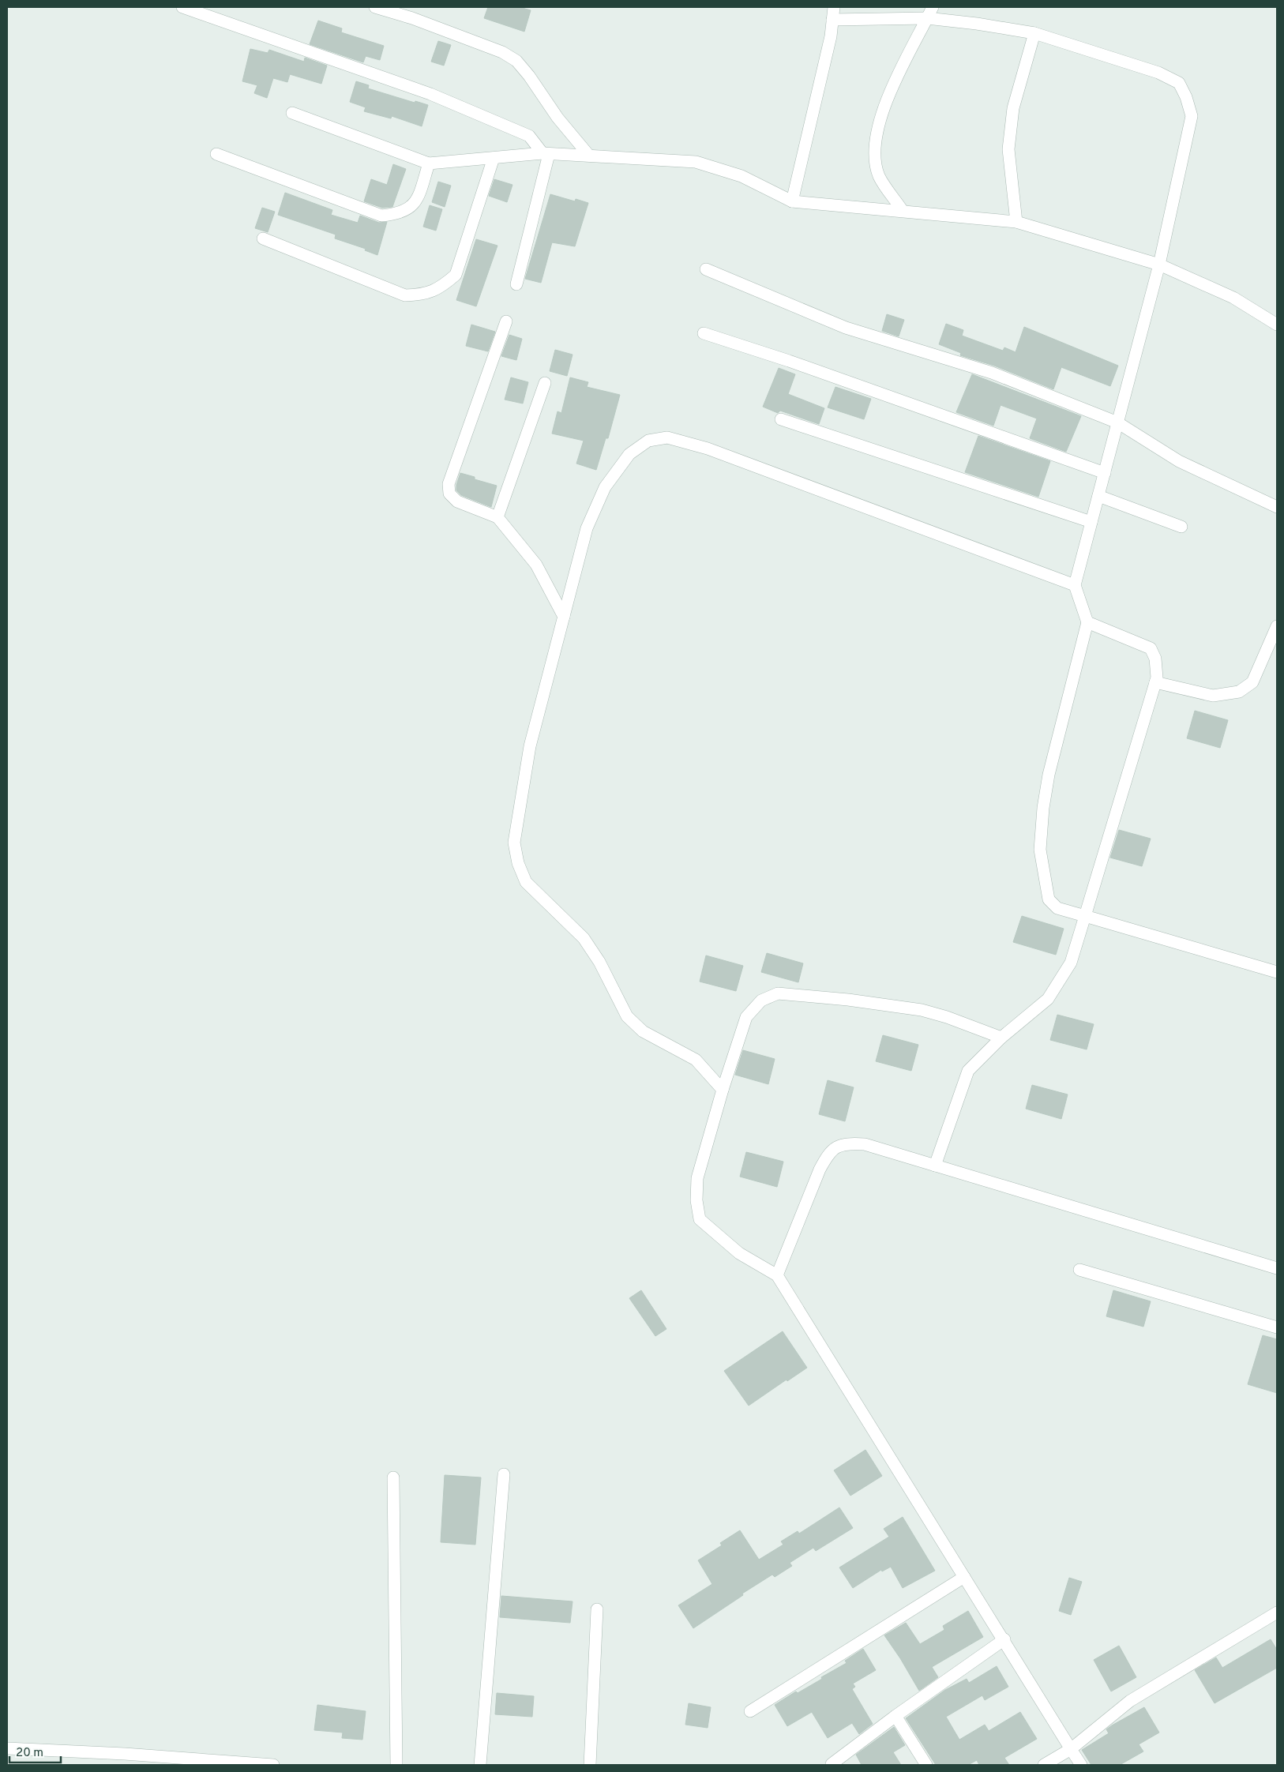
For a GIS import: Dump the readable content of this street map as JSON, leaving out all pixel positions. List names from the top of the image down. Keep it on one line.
{"scale_bar":"20 m"}
